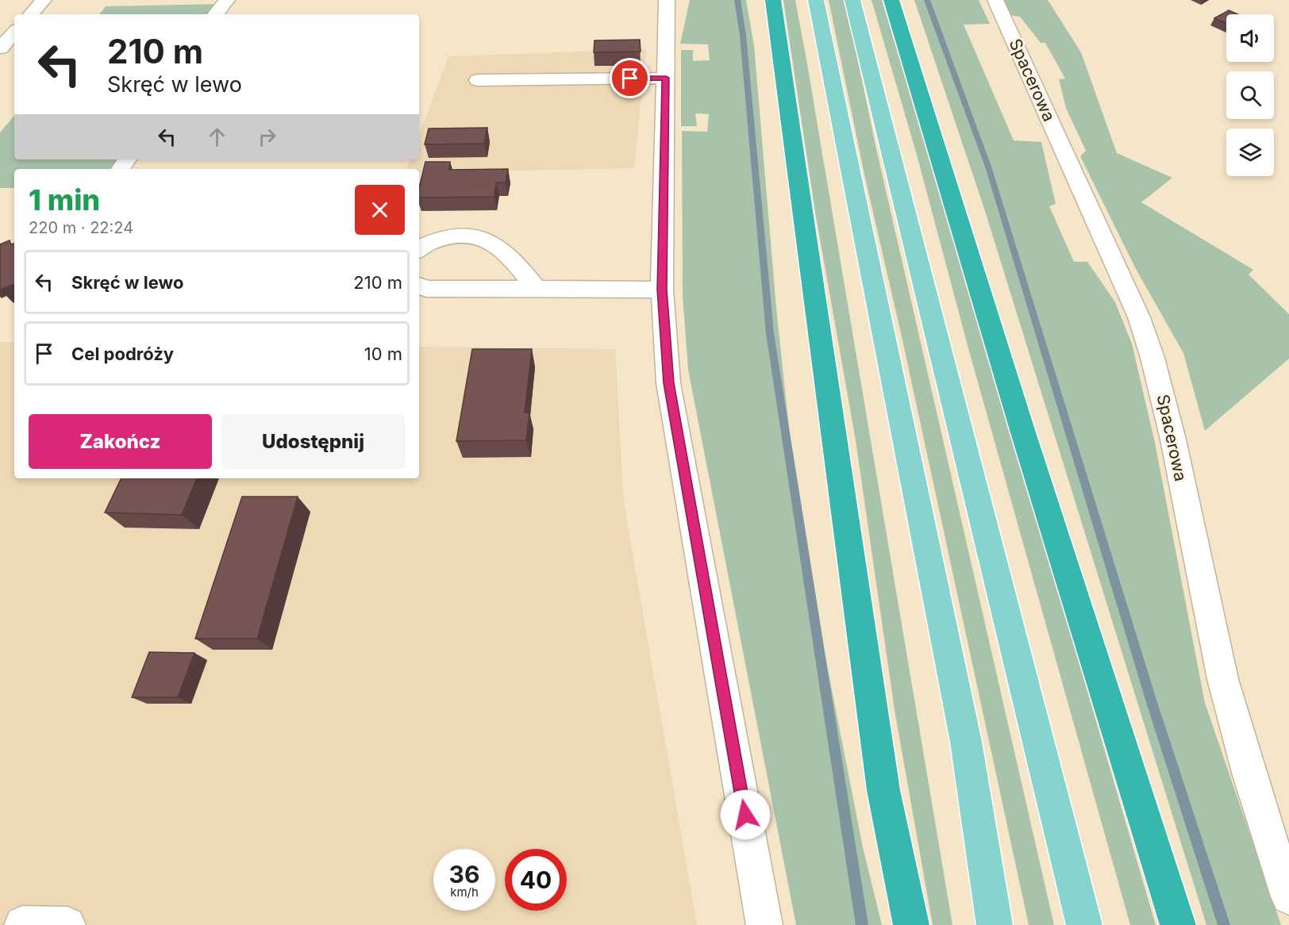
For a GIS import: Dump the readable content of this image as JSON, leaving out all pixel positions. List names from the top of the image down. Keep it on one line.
{"streets":{"street":["Spacerowa"]},"page":{"turn":["210 m","Skręć w lewo"],"heading":["1 min","220 m · 22:24"],"list":[{"name":"Skręć w lewo","value":"210 m"},{"name":"Cel podróży","value":"10 m"}],"buttons":["Zakończ","Udostępnij"],"speed":"36 km/h","limit":"40"}}
